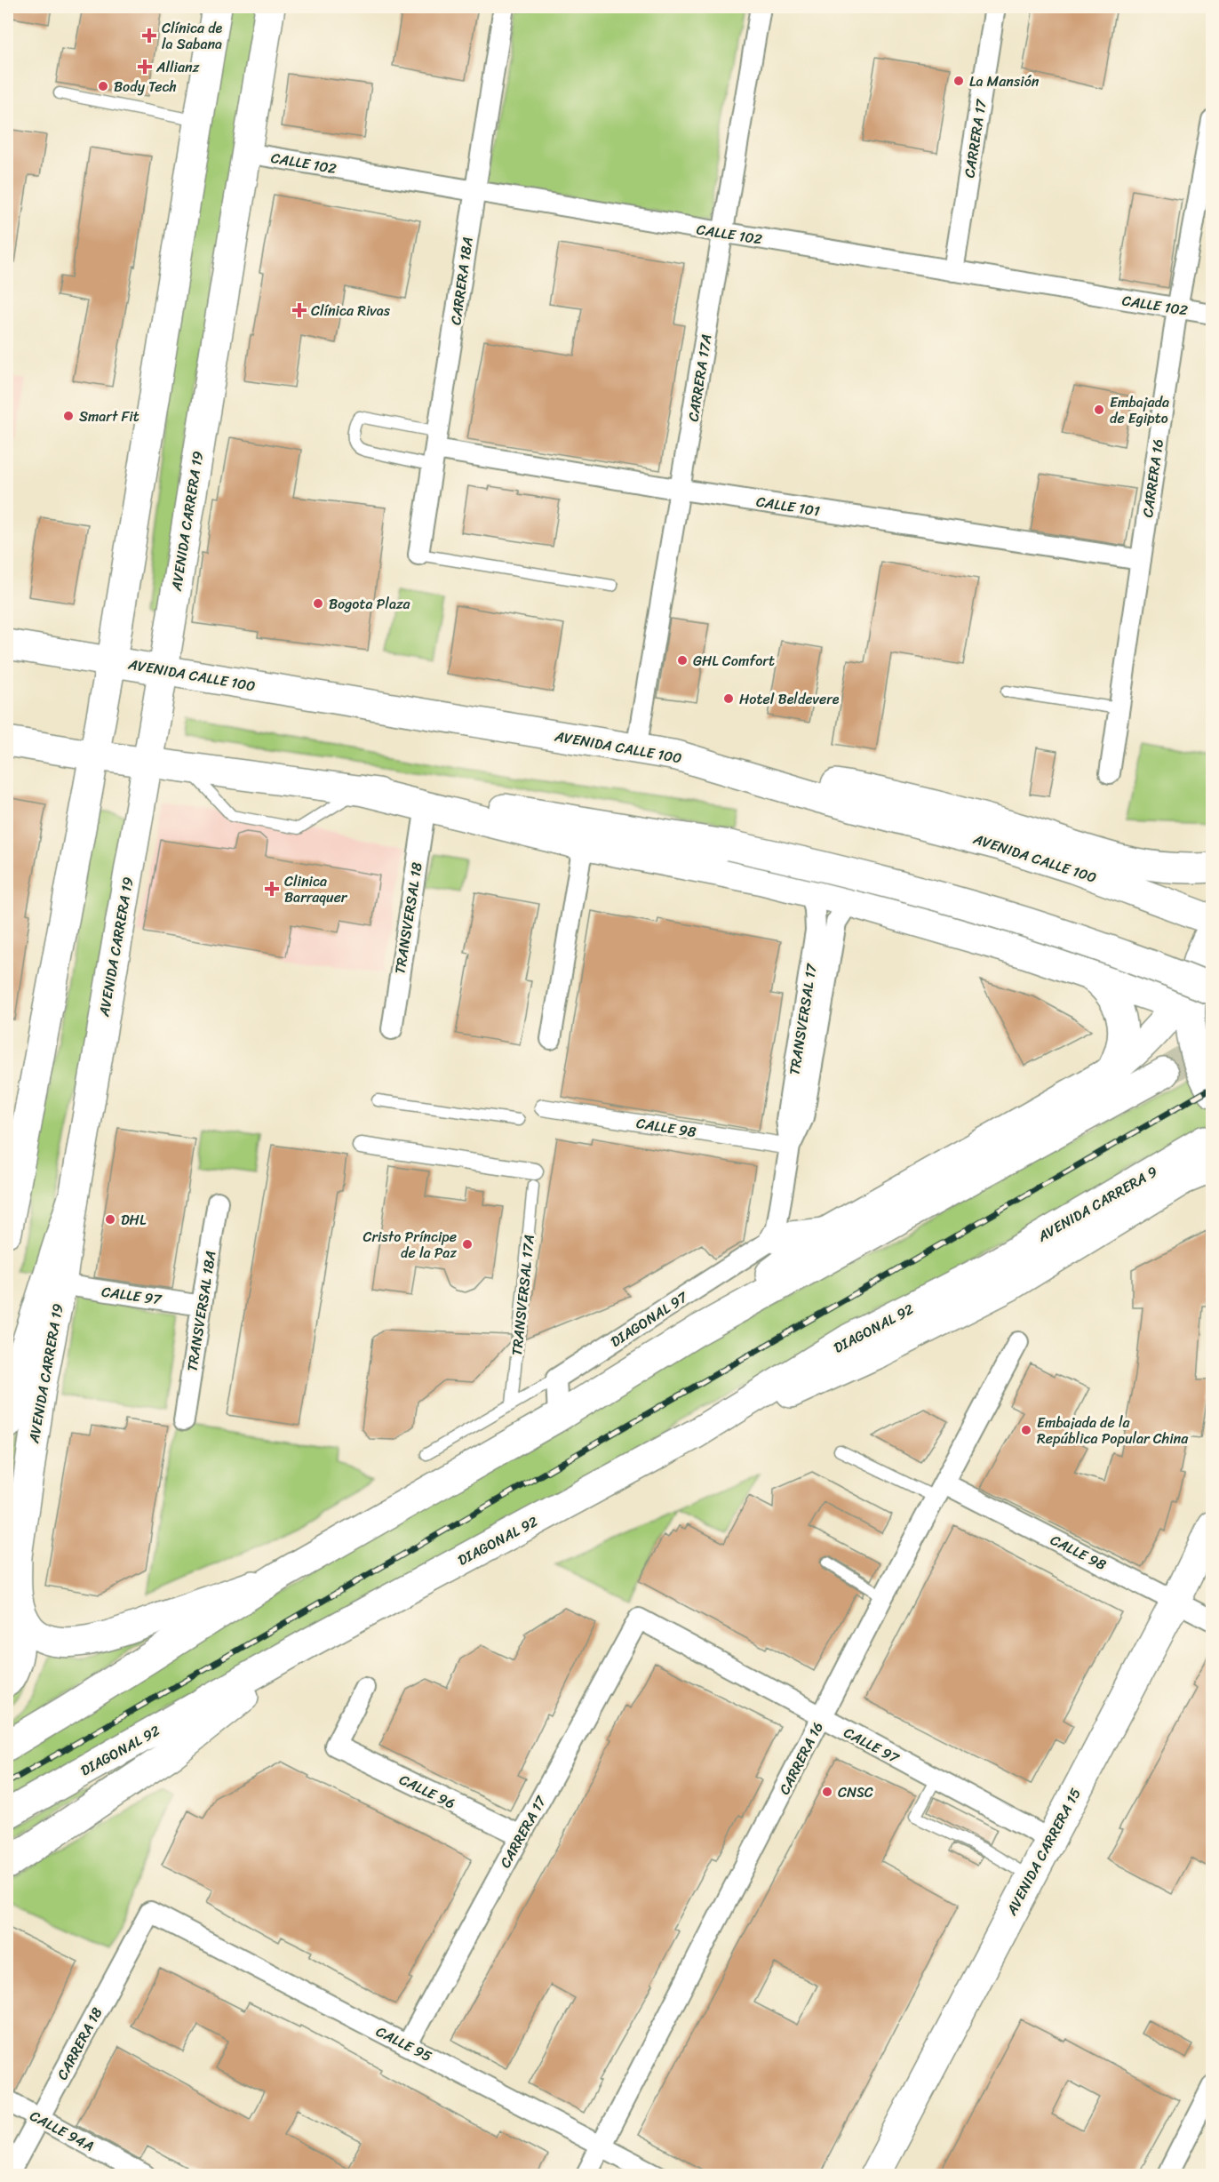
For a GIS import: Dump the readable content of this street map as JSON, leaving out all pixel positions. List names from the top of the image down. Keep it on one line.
{"streets":{"main road":["AVENIDA CARRERA 19","AVENIDA CALLE 100","AVENIDA CARRERA 9","DIAGONAL 92","AVENIDA CARRERA 15"],"street":["CARRERA 17","CALLE 102","CARRERA 18A","CARRERA 17A","CARRERA 16","CALLE 101","TRANSVERSAL 18","TRANSVERSAL 17","CALLE 98","CALLE 97","TRANSVERSAL 18A","DIAGONAL 97","CALLE 96","CARRERA 18","CALLE 95","CALLE 94A"],"lane":["TRANSVERSAL 17A"]},"crossings":[["CARRERA 17","CALLE 102"],["CARRERA 17","CALLE 97"],["CARRERA 17","CALLE 96"],["CARRERA 17","CALLE 95"],["CALLE 102","CARRERA 18A"],["CALLE 102","CARRERA 17A"],["CALLE 102","CARRERA 16"],["CALLE 102","AVENIDA CARRERA 19"],["CARRERA 18A","CALLE 101"],["CARRERA 17A","CALLE 101"],["CARRERA 17A","AVENIDA CALLE 100"],["CARRERA 16","CALLE 101"],["CARRERA 16","CALLE 98"],["CARRERA 16","CALLE 97"],["CARRERA 16","CALLE 95"],["AVENIDA CARRERA 19","AVENIDA CALLE 100"],["AVENIDA CARRERA 19","CALLE 97"],["TRANSVERSAL 17","CALLE 98"],["TRANSVERSAL 17","DIAGONAL 97"],["CALLE 98","AVENIDA CARRERA 15"],["AVENIDA CARRERA 9","DIAGONAL 92"],["CALLE 97","TRANSVERSAL 18A"],["CALLE 97","AVENIDA CARRERA 15"],["CARRERA 18","CALLE 95"],["CARRERA 18","CALLE 94A"]],"places":{"health":["Clínica de la Sabana","Allianz","Clínica Rivas","Clinica Barraquer"],"other":["La Mansión","Body Tech","Embajada de Egipto","Smart Fit","Bogota Plaza","GHL Comfort","Hotel Beldevere","DHL","Cristo Príncipe de la Paz","Embajada de la República Popular China","CNSC"]}}
